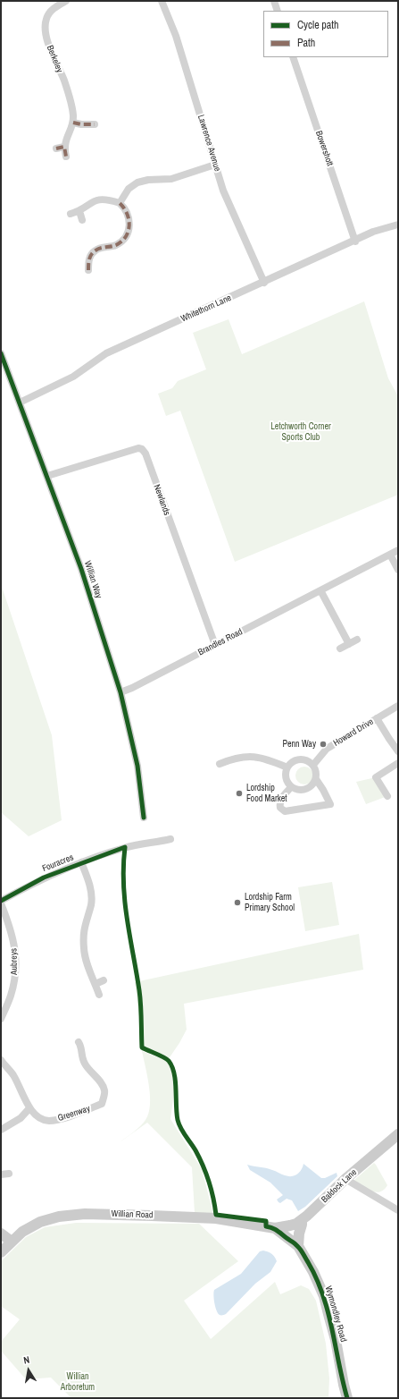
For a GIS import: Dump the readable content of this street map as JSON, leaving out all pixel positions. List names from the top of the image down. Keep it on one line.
{"streets":{"street":["Berkeley","Lawrence Avenue","Bowershott","Whitethorn Lane","Newlands","Willian Way","Brandles Road","Howard Drive","Fouracres","Aubreys","Greenway","Baldock Lane","Willian Road","Wymondley Road"]},"crossings":[["Lawrence Avenue","Whitethorn Lane"],["Bowershott","Whitethorn Lane"],["Whitethorn Lane","Willian Way"],["Newlands","Willian Way"],["Newlands","Brandles Road"],["Willian Way","Brandles Road"],["Fouracres","Aubreys"],["Baldock Lane","Willian Road"],["Baldock Lane","Wymondley Road"],["Willian Road","Wymondley Road"]],"parks":["Letchworth Corner Sports Club","Willian Arboretum"],"places":["Penn Way","Lordship Food Market","Lordship Farm Primary School"],"legend":["Cycle path","Path"],"north":"top"}
